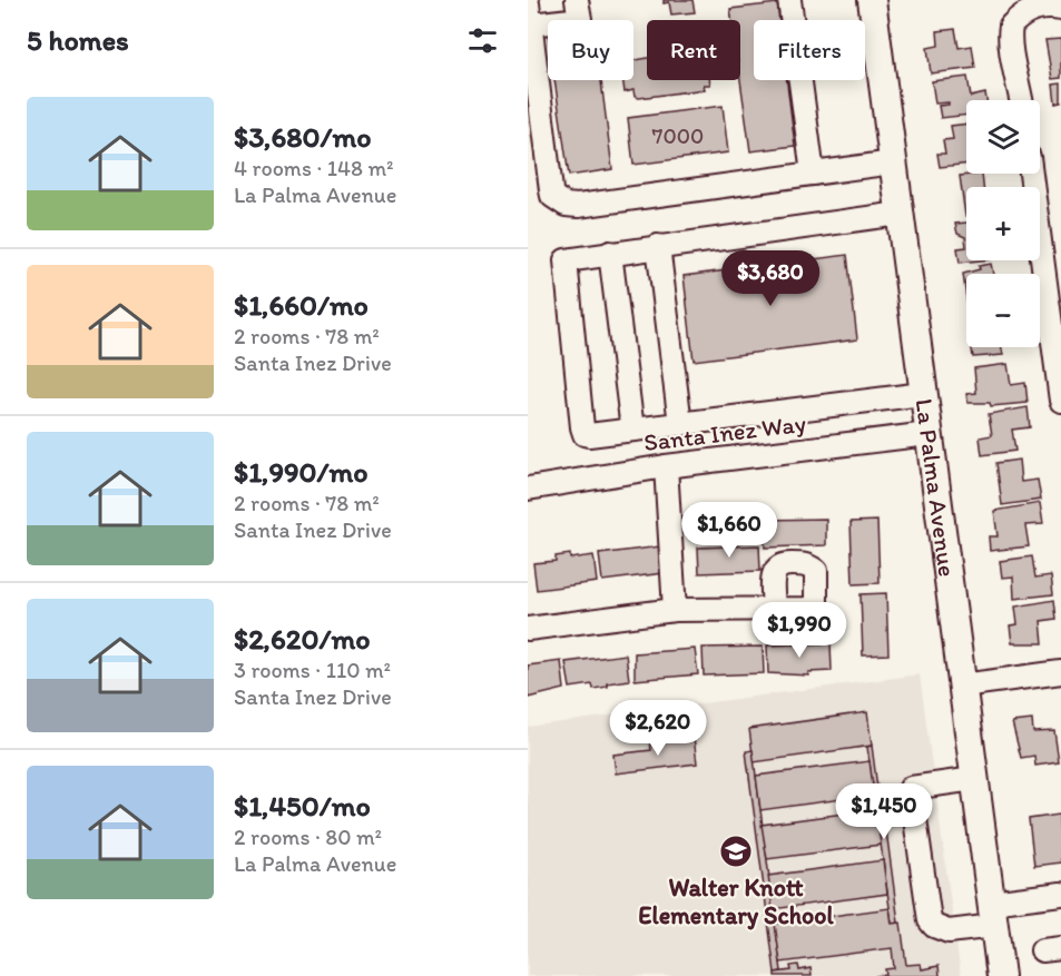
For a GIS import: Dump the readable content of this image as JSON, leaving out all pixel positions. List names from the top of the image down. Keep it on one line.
{"streets":{"main road":["La Palma Avenue"],"street":["Santa Inez Way"]},"crossings":[["Santa Inez Way","La Palma Avenue"]],"places":{"school or university":["Walter Knott Elementary School"]},"house_numbers":["7000"],"page":{"heading":"5 homes","chip":["Buy","Rent","Filters"],"list":[{"name":"$3,680/mo","note":"4 rooms · 148 m² · La Palma Avenue"},{"name":"$1,660/mo","note":"2 rooms · 78 m² · Santa Inez Drive"},{"name":"$1,990/mo","note":"2 rooms · 78 m² · Santa Inez Drive"},{"name":"$2,620/mo","note":"3 rooms · 110 m² · Santa Inez Drive"},{"name":"$1,450/mo","note":"2 rooms · 80 m² · La Palma Avenue"}],"map_buttons":["+","−"],"price":["$3,680","$1,660","$1,990","$2,620","$1,450"]}}
